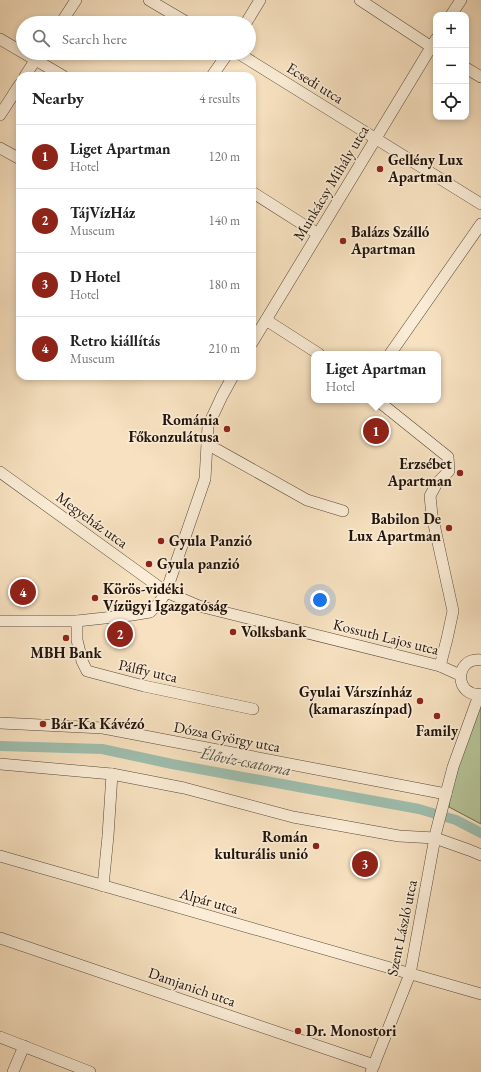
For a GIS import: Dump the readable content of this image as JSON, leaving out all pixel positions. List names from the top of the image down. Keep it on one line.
{"streets":{"street":["Ecsedi utca","Munkácsy Mihály utca","Megyeház utca","Kossuth Lajos utca","Pálffy utca","Dózsa György utca","Alpár utca","Szent László utca","Damjanich utca"]},"crossings":[["Ecsedi utca","Munkácsy Mihály utca"],["Megyeház utca","Kossuth Lajos utca"],["Dózsa György utca","Szent László utca"],["Alpár utca","Szent László utca"],["Szent László utca","Damjanich utca"]],"water":["Élővíz-csatorna"],"places":["Gellény Lux Apartman","Balázs Szálló Apartman","Románia Főkonzulátusa","Erzsébet Apartman","Babilon De Lux Apartman","Gyula Panzió","Gyula panzió","Körös-vidéki Vízügyi Igazgatóság","Volksbank","MBH Bank","Gyulai Várszínház (kamaraszínpad)","Family","Bár-Ka Kávézó","Román kulturális unió","Dr. Monostori"],"page":{"map_buttons":["+","−"],"search":"Search here","heading":["Nearby","4 results"],"list":[{"mark":"1","name":"Liget Apartman","note":"Hotel","value":"120 m"},{"mark":"2","name":"TájVízHáz","note":"Museum","value":"140 m"},{"mark":"3","name":"D Hotel","note":"Hotel","value":"180 m"},{"mark":"4","name":"Retro kiállítás","note":"Museum","value":"210 m"}],"popup":["Liget Apartman","Hotel"],"pins":["1","4","2","3"]}}
